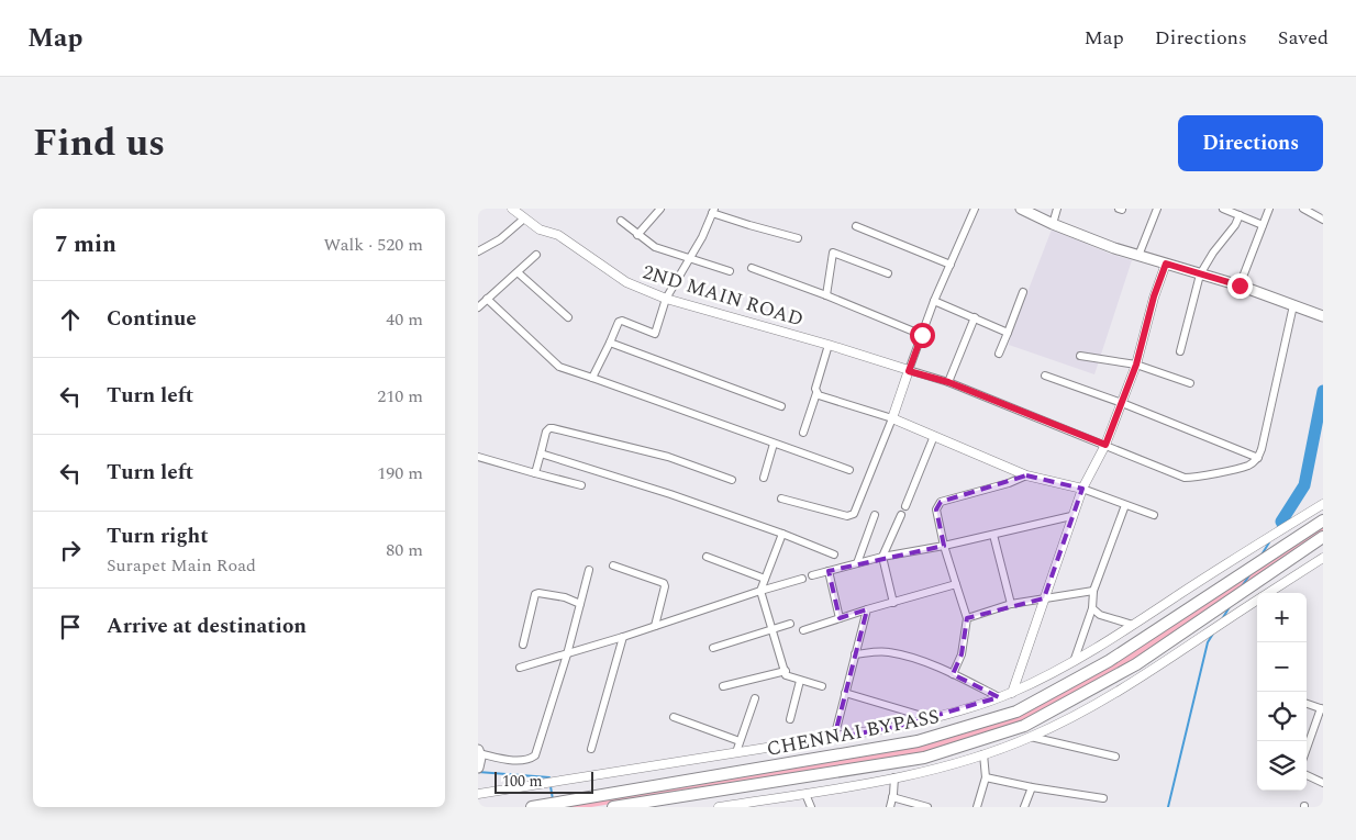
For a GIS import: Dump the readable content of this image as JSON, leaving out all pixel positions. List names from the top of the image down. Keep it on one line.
{"streets":{"highway":["CHENNAI BYPASS"],"street":["2ND MAIN ROAD"]},"scale_bar":"100 m","page":{"header":"Map","nav":["Map","Directions","Saved"],"title":"Find us","buttons":"Directions","heading":["7 min","Walk · 520 m"],"list":[["Continue","40 m"],["Turn left","210 m"],["Turn left","190 m"],["Turn right","Surapet Main Road","80 m"],"Arrive at destination"],"map_buttons":["+","−"],"scale":"100 m"}}
